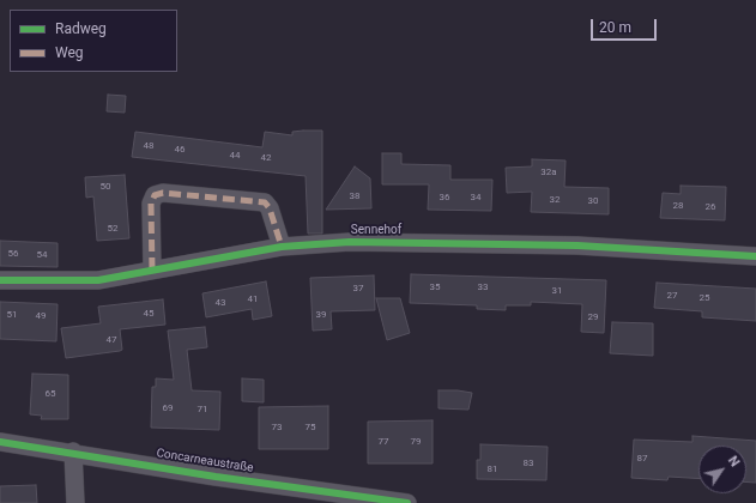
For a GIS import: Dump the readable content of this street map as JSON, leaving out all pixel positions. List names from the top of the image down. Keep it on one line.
{"streets":{"street":["Sennehof","Concarneaustraße"]},"house_numbers":["48","46","44","42","32a","50","38","36","34","32","30","28","26","52","56","54","35","33","37","31","27","25","41","43","45","51","39","49","29","47","65","69","71","73","75","77","79","87","83","81"],"legend":["Radweg","Weg"],"scale_bar":"20 m","north":"top right"}
